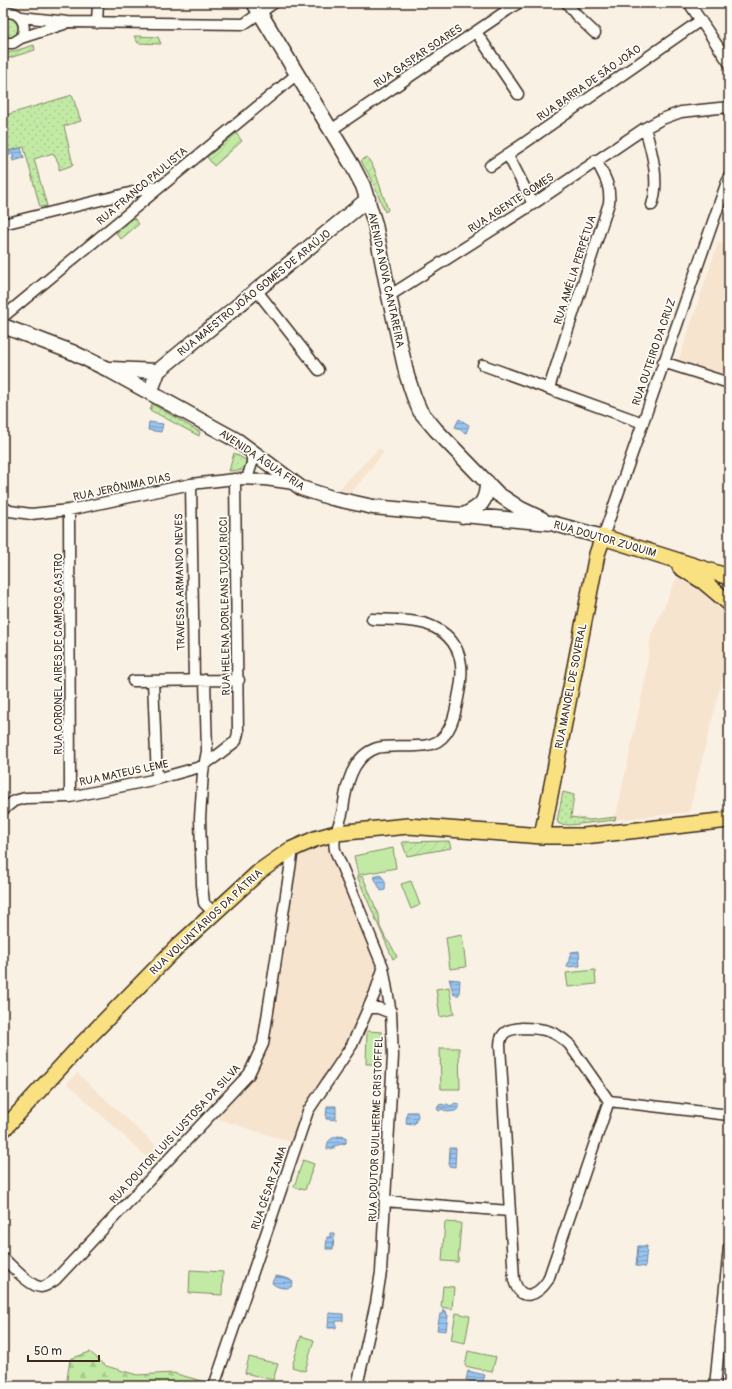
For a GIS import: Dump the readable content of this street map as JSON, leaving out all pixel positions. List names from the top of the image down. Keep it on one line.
{"streets":{"main road":["AVENIDA NOVA CANTAREIRA","RUA MAESTRO JOÃO GOMES DE ARAÚJO","AVENIDA ÁGUA FRIA","RUA DOUTOR ZUQUIM","RUA MANOEL DE SOVERAL","RUA VOLUNTÁRIOS DA PÁTRIA"],"street":["RUA GASPAR SOARES","RUA BARRA DE SÃO JOÃO","RUA FRANCO PAULISTA","RUA AGENTE GOMES","RUA AMÉLIA PERPÉTUA","RUA OUTEIRO DA CRUZ","RUA JERÔNIMA DIAS","TRAVESSA ARMANDO NEVES","RUA HELENA DORLEANS TUCCI RICCI","RUA CORONEL AIRES DE CAMPOS CASTRO","RUA MATEUS LEME","RUA DOUTOR GUILHERME CRISTOFFEL","RUA DOUTOR LUIS LUSTOSA DA SILVA","RUA CÉSAR ZAMA"]},"crossings":[["RUA GASPAR SOARES","AVENIDA NOVA CANTAREIRA"],["RUA FRANCO PAULISTA","AVENIDA NOVA CANTAREIRA"],["RUA AGENTE GOMES","RUA AMÉLIA PERPÉTUA"],["RUA AGENTE GOMES","AVENIDA NOVA CANTAREIRA"],["AVENIDA NOVA CANTAREIRA","RUA MAESTRO JOÃO GOMES DE ARAÚJO"],["AVENIDA NOVA CANTAREIRA","RUA DOUTOR ZUQUIM"],["RUA MAESTRO JOÃO GOMES DE ARAÚJO","AVENIDA ÁGUA FRIA"],["RUA OUTEIRO DA CRUZ","RUA DOUTOR ZUQUIM"],["RUA OUTEIRO DA CRUZ","RUA MANOEL DE SOVERAL"],["AVENIDA ÁGUA FRIA","RUA JERÔNIMA DIAS"],["AVENIDA ÁGUA FRIA","RUA DOUTOR ZUQUIM"],["RUA JERÔNIMA DIAS","TRAVESSA ARMANDO NEVES"],["RUA JERÔNIMA DIAS","RUA HELENA DORLEANS TUCCI RICCI"],["RUA JERÔNIMA DIAS","RUA CORONEL AIRES DE CAMPOS CASTRO"],["RUA DOUTOR ZUQUIM","RUA MANOEL DE SOVERAL"],["RUA HELENA DORLEANS TUCCI RICCI","RUA MATEUS LEME"],["RUA CORONEL AIRES DE CAMPOS CASTRO","RUA MATEUS LEME"],["RUA MANOEL DE SOVERAL","RUA VOLUNTÁRIOS DA PÁTRIA"],["RUA VOLUNTÁRIOS DA PÁTRIA","RUA DOUTOR GUILHERME CRISTOFFEL"],["RUA VOLUNTÁRIOS DA PÁTRIA","RUA DOUTOR LUIS LUSTOSA DA SILVA"],["RUA DOUTOR GUILHERME CRISTOFFEL","RUA CÉSAR ZAMA"]],"scale_bar":"50 m"}
